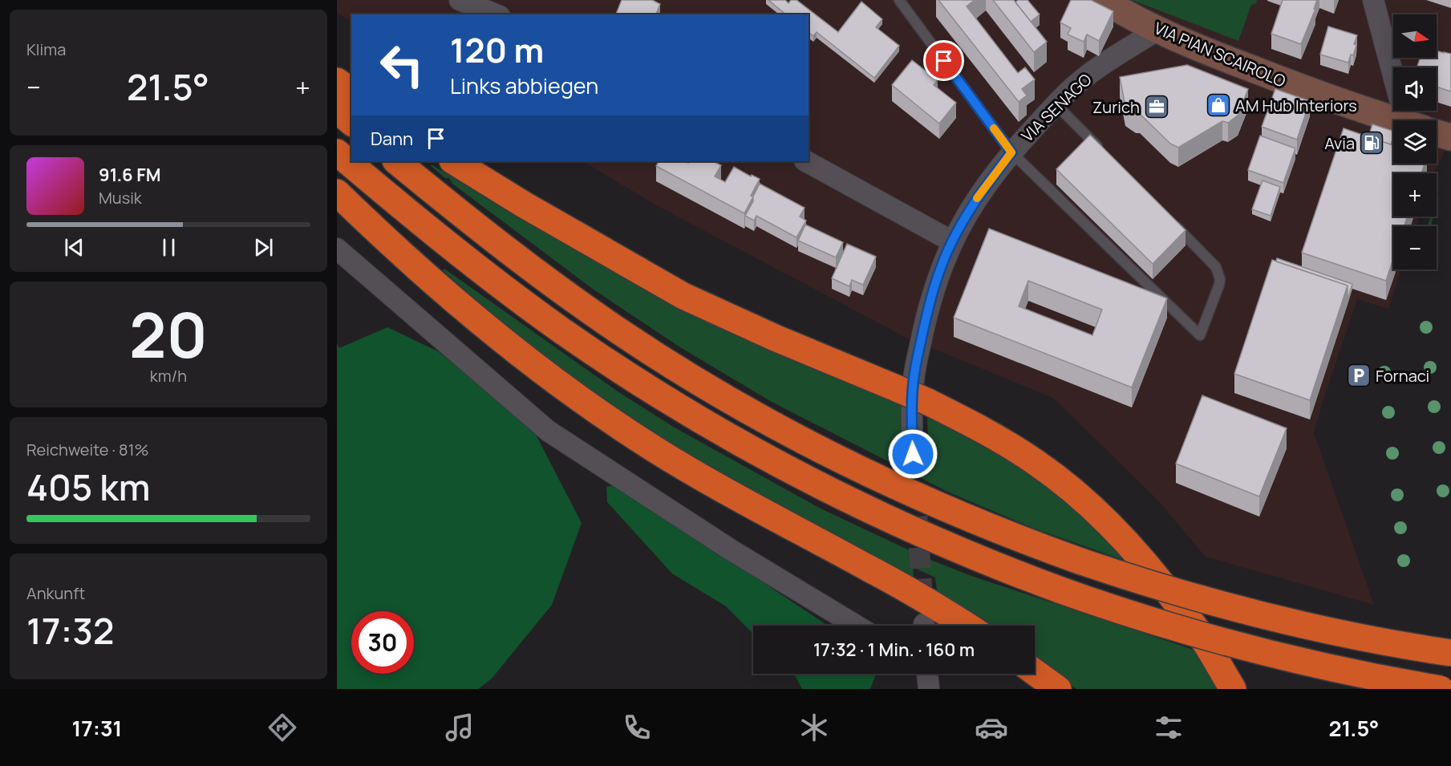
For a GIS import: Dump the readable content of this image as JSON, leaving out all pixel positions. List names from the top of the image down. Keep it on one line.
{"streets":{"main road":["VIA PIAN SCAIROLO"],"street":["VIA SENAGO"]},"crossings":[["VIA PIAN SCAIROLO","VIA SENAGO"]],"places":{"shop":["AM Hub Interiors"],"office":["Zurich"],"fuel station":["Avia"],"parking":["Fornaci"]},"north":"right","page":{"tile":["Klima",["20","km/h"],["Reichweite · 81%","405 km"],["Ankunft","17:32"]],"map_buttons":["+","−"],"turn":["120 m","Links abbiegen"],"heat":["−","21.5°","+"],"then":"Dann","song":["91.6 FM","Musik"],"limit":"30","trip":"17:32 · 1 Min. · 160 m","tabs":["17:31","21.5°"]}}
